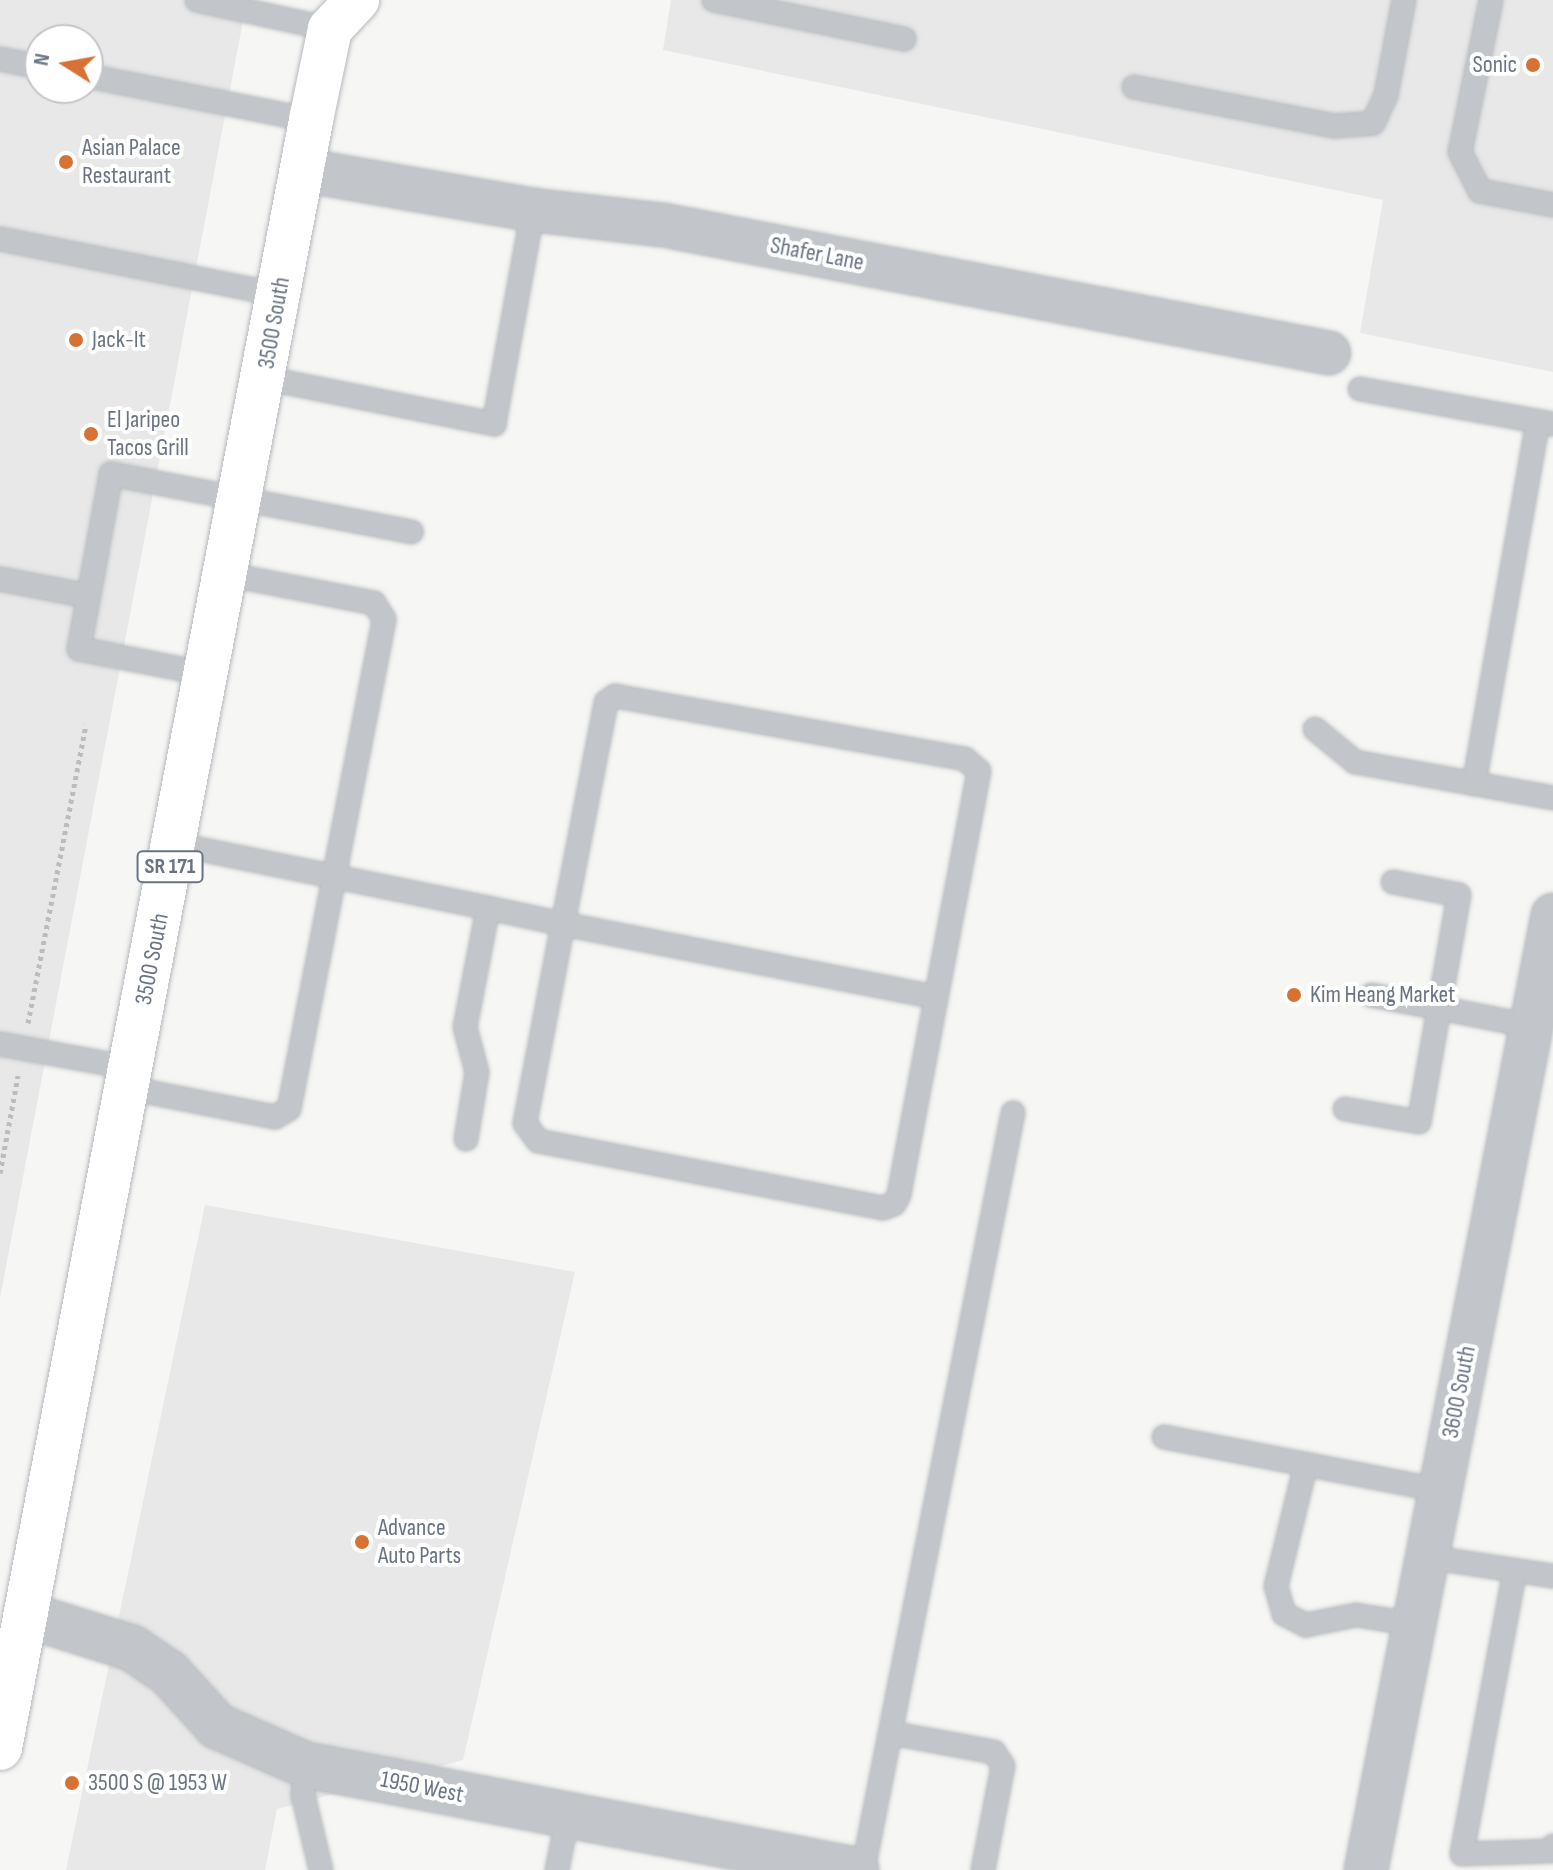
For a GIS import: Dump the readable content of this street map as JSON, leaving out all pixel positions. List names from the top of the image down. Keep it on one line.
{"streets":{"main road":["3500 South","SR 171"],"street":["Shafer Lane","3600 South","1950 West"]},"crossings":[["Shafer Lane","3500 South"],["3500 South","1950 West"]],"places":["Sonic","Asian Palace Restaurant","Jack-It","El Jaripeo Tacos Grill","Kim Heang Market","Advance Auto Parts","3500 S @ 1953 W"],"north":"left"}
